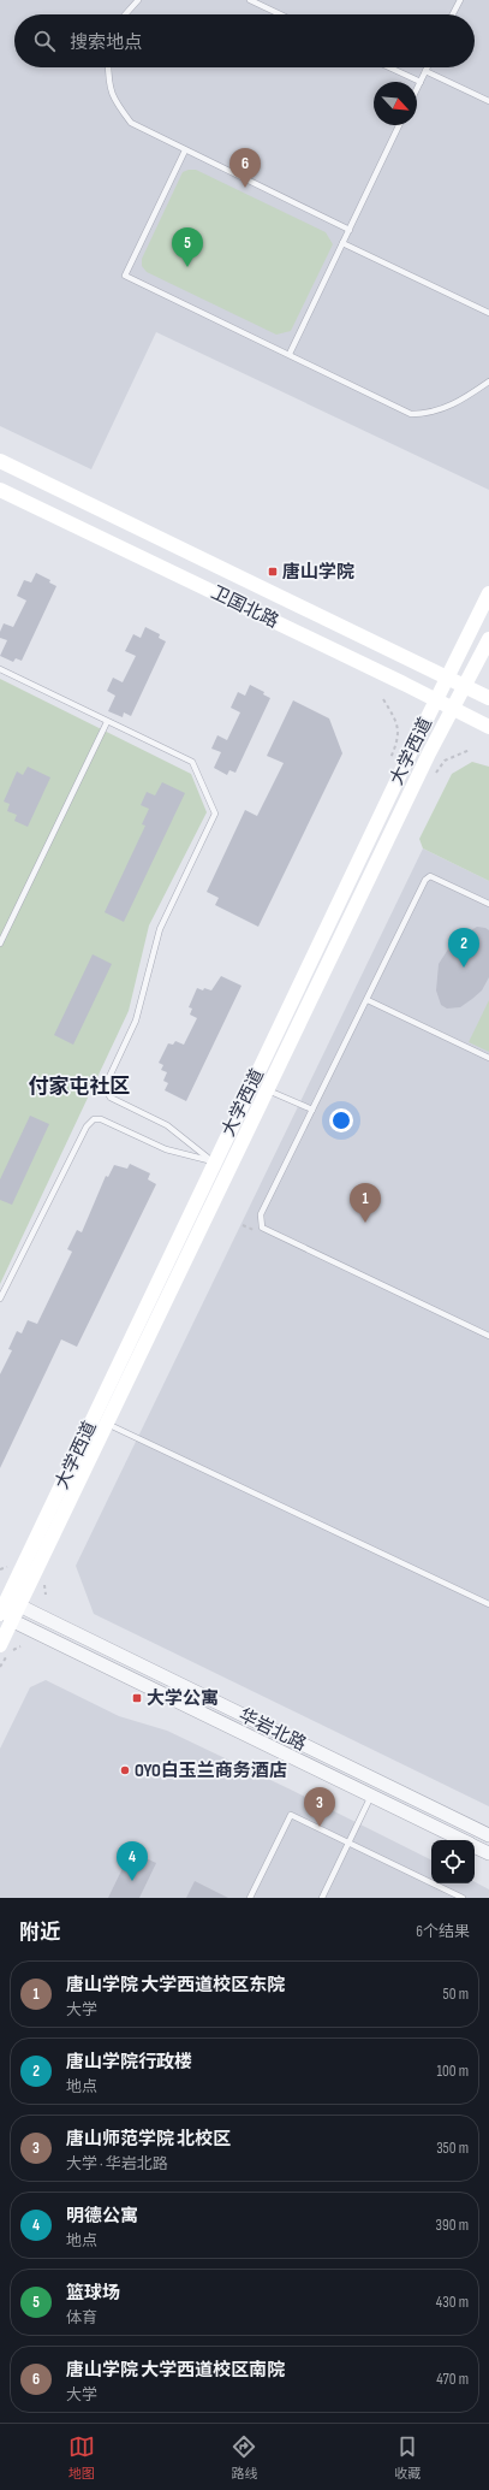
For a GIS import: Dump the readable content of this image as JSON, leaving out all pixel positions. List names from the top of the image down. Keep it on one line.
{"streets":{"main road":["卫国北路","大学西道"],"street":["华岩北路"]},"crossings":[["卫国北路","大学西道"],["大学西道","华岩北路"]],"districts":["付家屯社区"],"places":{"transit":["唐山学院","大学公寓"],"other":["OYO白玉兰商务酒店"]},"north":"bottom right","page":{"search":"搜索地点","pins":["6","5","2","1","3","4"],"heading":["附近","6个结果"],"list":[{"mark":"1","name":"唐山学院 大学西道校区东院","note":"大学","value":"50 m"},{"mark":"2","name":"唐山学院行政楼","note":"地点","value":"100 m"},{"mark":"3","name":"唐山师范学院 北校区","note":"大学 · 华岩北路","value":"350 m"},{"mark":"4","name":"明德公寓","note":"地点","value":"390 m"},{"mark":"5","name":"篮球场","note":"体育","value":"430 m"},{"mark":"6","name":"唐山学院 大学西道校区南院","note":"大学","value":"470 m"}],"nav":["地图","路线","收藏"]}}
